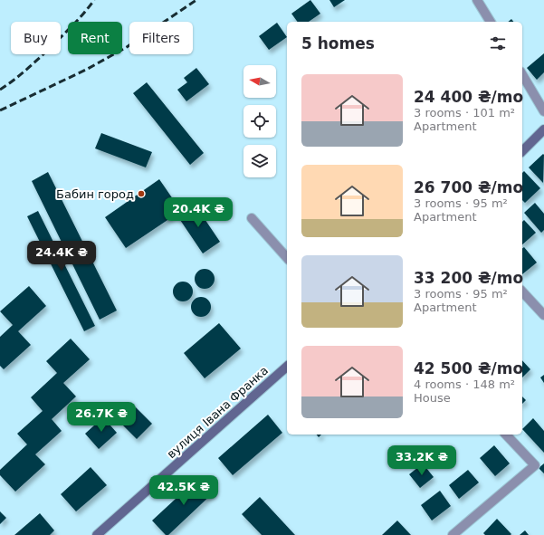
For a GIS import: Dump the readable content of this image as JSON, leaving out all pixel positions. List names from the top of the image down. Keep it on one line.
{"streets":{"main road":["вулиця Івана Франка"]},"places":["Бабин город"],"north":"left","page":{"chip":["Buy","Rent","Filters"],"heading":"5 homes","list":[{"name":"24 400 ₴/mo","note":"3 rooms · 101 m² · Apartment"},{"name":"26 700 ₴/mo","note":"3 rooms · 95 m² · Apartment"},{"name":"33 200 ₴/mo","note":"3 rooms · 95 m² · Apartment"},{"name":"42 500 ₴/mo","note":"4 rooms · 148 m² · House"}],"price":["20.4K ₴","24.4K ₴","26.7K ₴","33.2K ₴","42.5K ₴"]}}
